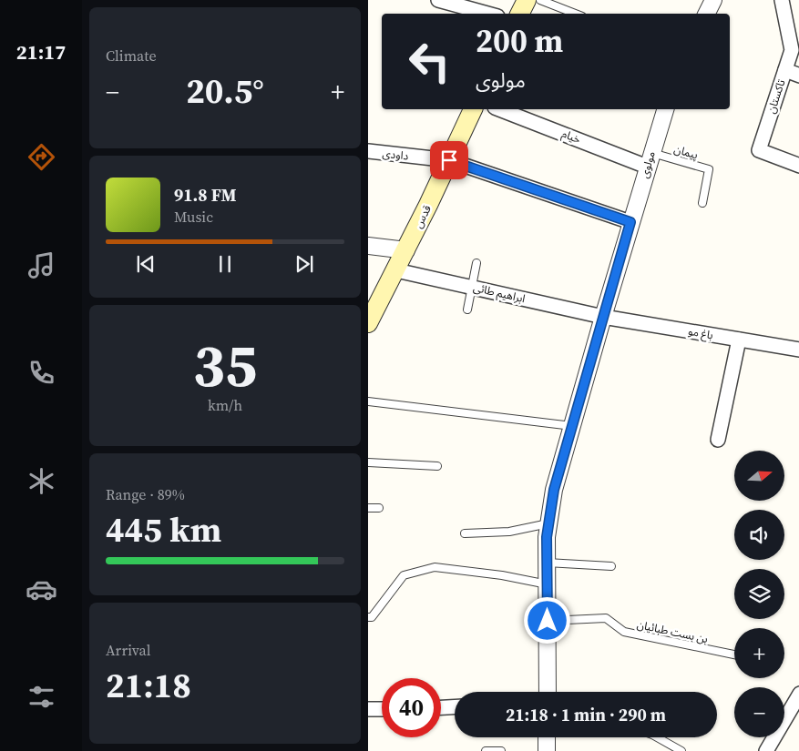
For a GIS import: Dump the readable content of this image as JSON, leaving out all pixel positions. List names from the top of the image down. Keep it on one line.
{"streets":{"main road":["قدس"],"street":["تاکستان","خیام","داودی","مولوی","ابراهیم طائی","باغ مو"],"lane":["پیمان","بن بست طبائیان"]},"crossings":[["خیام","پیمان"],["خیام","مولوی"],["پیمان","مولوی"],["داودی","قدس"],["مولوی","ابراهیم طائی"],["مولوی","باغ مو"],["مولوی","بن بست طبائیان"],["قدس","ابراهیم طائی"],["ابراهیم طائی","باغ مو"]],"north":"right","page":{"tabs":"21:17","tile":["Climate",["35","km/h"],["Range · 89%","445 km"],["Arrival","21:18"]],"turn":["200 m","مولوی"],"heat":["−","20.5°","+"],"song":["91.8 FM","Music"],"map_buttons":["+","−"],"limit":"40","trip":"21:18 · 1 min · 290 m"}}
